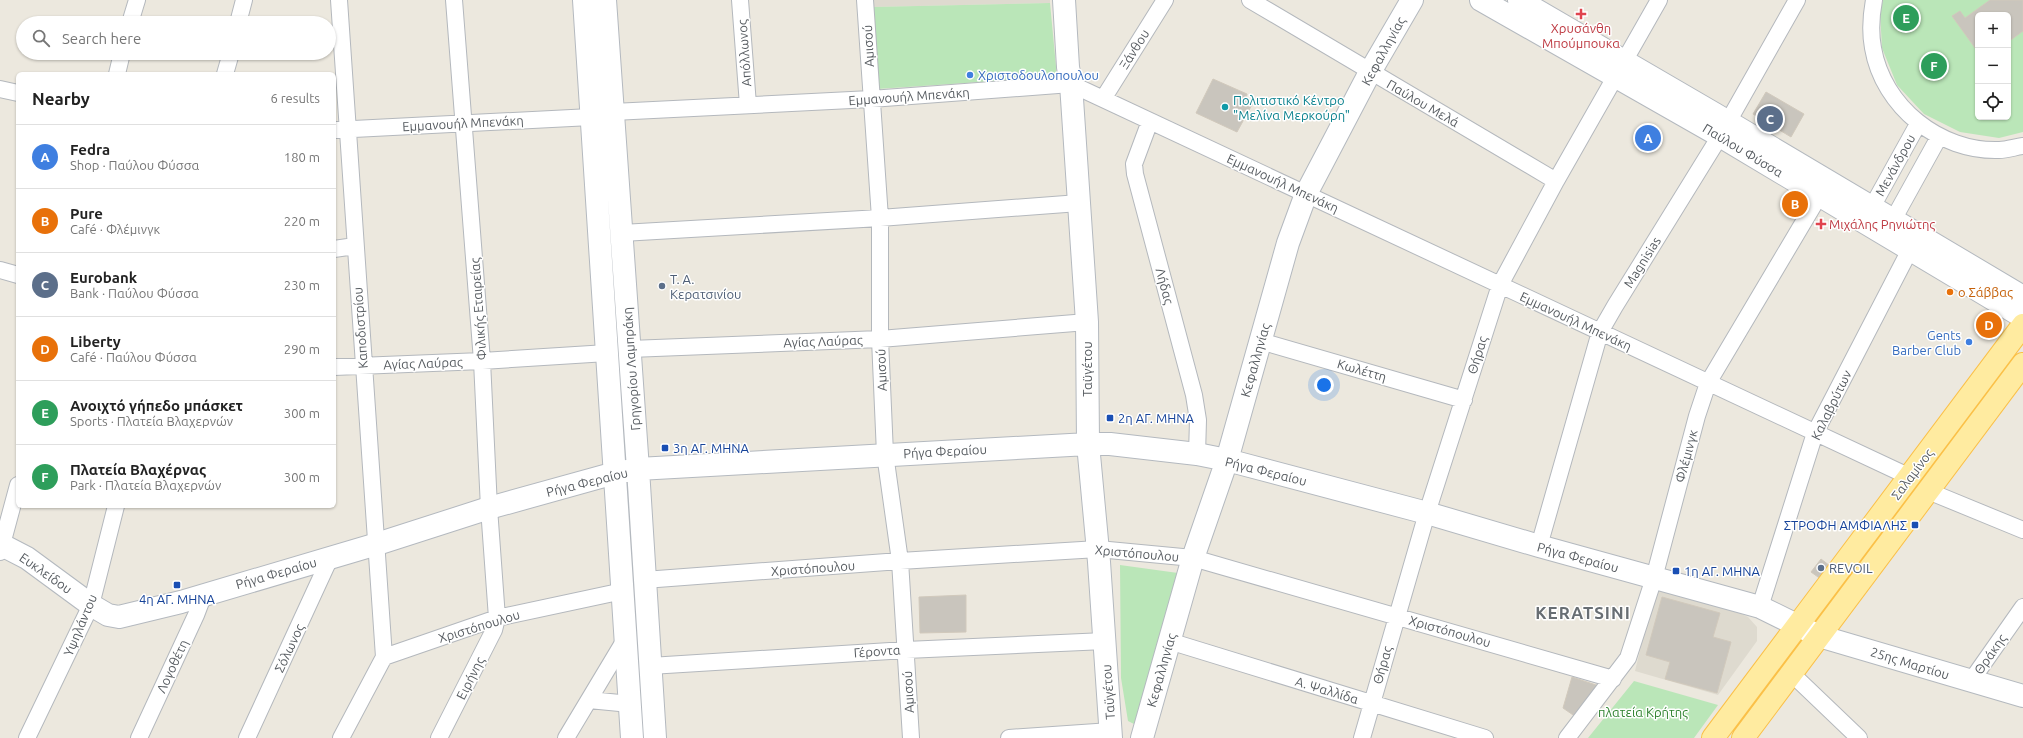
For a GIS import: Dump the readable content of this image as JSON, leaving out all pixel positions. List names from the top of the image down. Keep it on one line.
{"streets":{"main road":["Σαλαμίνος"],"street":["Αμισού","Ξάνθου","Κεφαλληνίας","Απόλλωνος","Εμμανουήλ Μπενάκη","Παύλου Μελά","Παύλου Φύσσα","Μενάνδρου","Magnisias","Λήδας","Φιλικής Εταιρείας","Καποδιστρίου","Αγίας Λαύρας","Θήρας","Γρηγορίου Λαμπράκη","Ταϋγέτου","Κωλέττη","Καλαβρύτων","Ρήγα Φεραίου","Φλέμινγκ","Χριστόπουλου","Ευκλείδου","Υψηλάντου","Σόλωνος","Γέροντα","Θράκης","25ης Μαρτίου","Λογοθέτη","Ειρήνης","Α. Ψαλλίδα"]},"crossings":[["Αμισού","Εμμανουήλ Μπενάκη"],["Αμισού","Αγίας Λαύρας"],["Αμισού","Ρήγα Φεραίου"],["Αμισού","Χριστόπουλου"],["Αμισού","Γέροντα"],["Ξάνθου","Εμμανουήλ Μπενάκη"],["Κεφαλληνίας","Εμμανουήλ Μπενάκη"],["Κεφαλληνίας","Παύλου Μελά"],["Κεφαλληνίας","Κωλέττη"],["Κεφαλληνίας","Ρήγα Φεραίου"],["Κεφαλληνίας","Χριστόπουλου"],["Κεφαλληνίας","Α. Ψαλλίδα"],["Απόλλωνος","Εμμανουήλ Μπενάκη"],["Εμμανουήλ Μπενάκη","Magnisias"],["Εμμανουήλ Μπενάκη","Λήδας"],["Εμμανουήλ Μπενάκη","Φιλικής Εταιρείας"],["Εμμανουήλ Μπενάκη","Καποδιστρίου"],["Εμμανουήλ Μπενάκη","Θήρας"],["Εμμανουήλ Μπενάκη","Γρηγορίου Λαμπράκη"],["Εμμανουήλ Μπενάκη","Ταϋγέτου"],["Εμμανουήλ Μπενάκη","Καλαβρύτων"],["Εμμανουήλ Μπενάκη","Φλέμινγκ"],["Εμμανουήλ Μπενάκη","Σαλαμίνος"],["Παύλου Μελά","Θήρας"],["Παύλου Φύσσα","Μενάνδρου"],["Παύλου Φύσσα","Magnisias"],["Παύλου Φύσσα","Θήρας"],["Παύλου Φύσσα","Καλαβρύτων"],["Παύλου Φύσσα","Φλέμινγκ"],["Magnisias","Ρήγα Φεραίου"],["Λήδας","Ρήγα Φεραίου"],["Φιλικής Εταιρείας","Αγίας Λαύρας"],["Φιλικής Εταιρείας","Ρήγα Φεραίου"],["Φιλικής Εταιρείας","Χριστόπουλου"],["Φιλικής Εταιρείας","Ειρήνης"],["Καποδιστρίου","Αγίας Λαύρας"],["Καποδιστρίου","Ρήγα Φεραίου"],["Καποδιστρίου","Χριστόπουλου"],["Αγίας Λαύρας","Γρηγορίου Λαμπράκη"],["Αγίας Λαύρας","Ταϋγέτου"],["Θήρας","Κωλέττη"],["Θήρας","Ρήγα Φεραίου"],["Θήρας","Χριστόπουλου"],["Θήρας","Α. Ψαλλίδα"],["Γρηγορίου Λαμπράκη","Ρήγα Φεραίου"],["Γρηγορίου Λαμπράκη","Χριστόπουλου"],["Γρηγορίου Λαμπράκη","Γέροντα"],["Ταϋγέτου","Ρήγα Φεραίου"],["Ταϋγέτου","Χριστόπουλου"],["Ταϋγέτου","Γέροντα"],["Καλαβρύτων","Ρήγα Φεραίου"],["Ρήγα Φεραίου","Φλέμινγκ"],["Ρήγα Φεραίου","Σαλαμίνος"],["Ρήγα Φεραίου","Ευκλείδου"],["Ρήγα Φεραίου","Υψηλάντου"],["Ρήγα Φεραίου","Σόλωνος"],["Ρήγα Φεραίου","25ης Μαρτίου"],["Ρήγα Φεραίου","Λογοθέτη"],["Φλέμινγκ","Χριστόπουλου"],["Σαλαμίνος","25ης Μαρτίου"],["Χριστόπουλου","Ειρήνης"],["Ευκλείδου","Υψηλάντου"],["Θράκης","25ης Μαρτίου"]],"districts":["KERATSINI"],"parks":["πλατεία Κρήτης"],"places":{"health":["Χρυσάνθη Μπούμπουκα","Μιχάλης Ρηνιώτης"],"other":["Χριστοδουλοπουλου","Πολιτιστικό Κέντρο \"Μελίνα Μερκούρη\"","Τ. Α. Κερατσινίου","ο Σάββας","Gents Barber Club","REVOIL"],"transit":["2η ΑΓ. ΜΗΝΑ","3η ΑΓ. ΜΗΝΑ","ΣΤΡΟΦΗ ΑΜΦΙΑΛΗΣ","1η ΑΓ. ΜΗΝΑ","4η ΑΓ. ΜΗΝΑ"]},"page":{"pins":["E","F","C","A","B","D"],"map_buttons":["+","−"],"search":"Search here","heading":["Nearby","6 results"],"list":[{"mark":"A","name":"Fedra","note":"Shop · Παύλου Φύσσα","value":"180 m"},{"mark":"B","name":"Pure","note":"Café · Φλέμινγκ","value":"220 m"},{"mark":"C","name":"Eurobank","note":"Bank · Παύλου Φύσσα","value":"230 m"},{"mark":"D","name":"Liberty","note":"Café · Παύλου Φύσσα","value":"290 m"},{"mark":"E","name":"Ανοιχτό γήπεδο μπάσκετ","note":"Sports · Πλατεία Βλαχερνών","value":"300 m"},{"mark":"F","name":"Πλατεία Βλαχέρνας","note":"Park · Πλατεία Βλαχερνών","value":"300 m"}]}}
